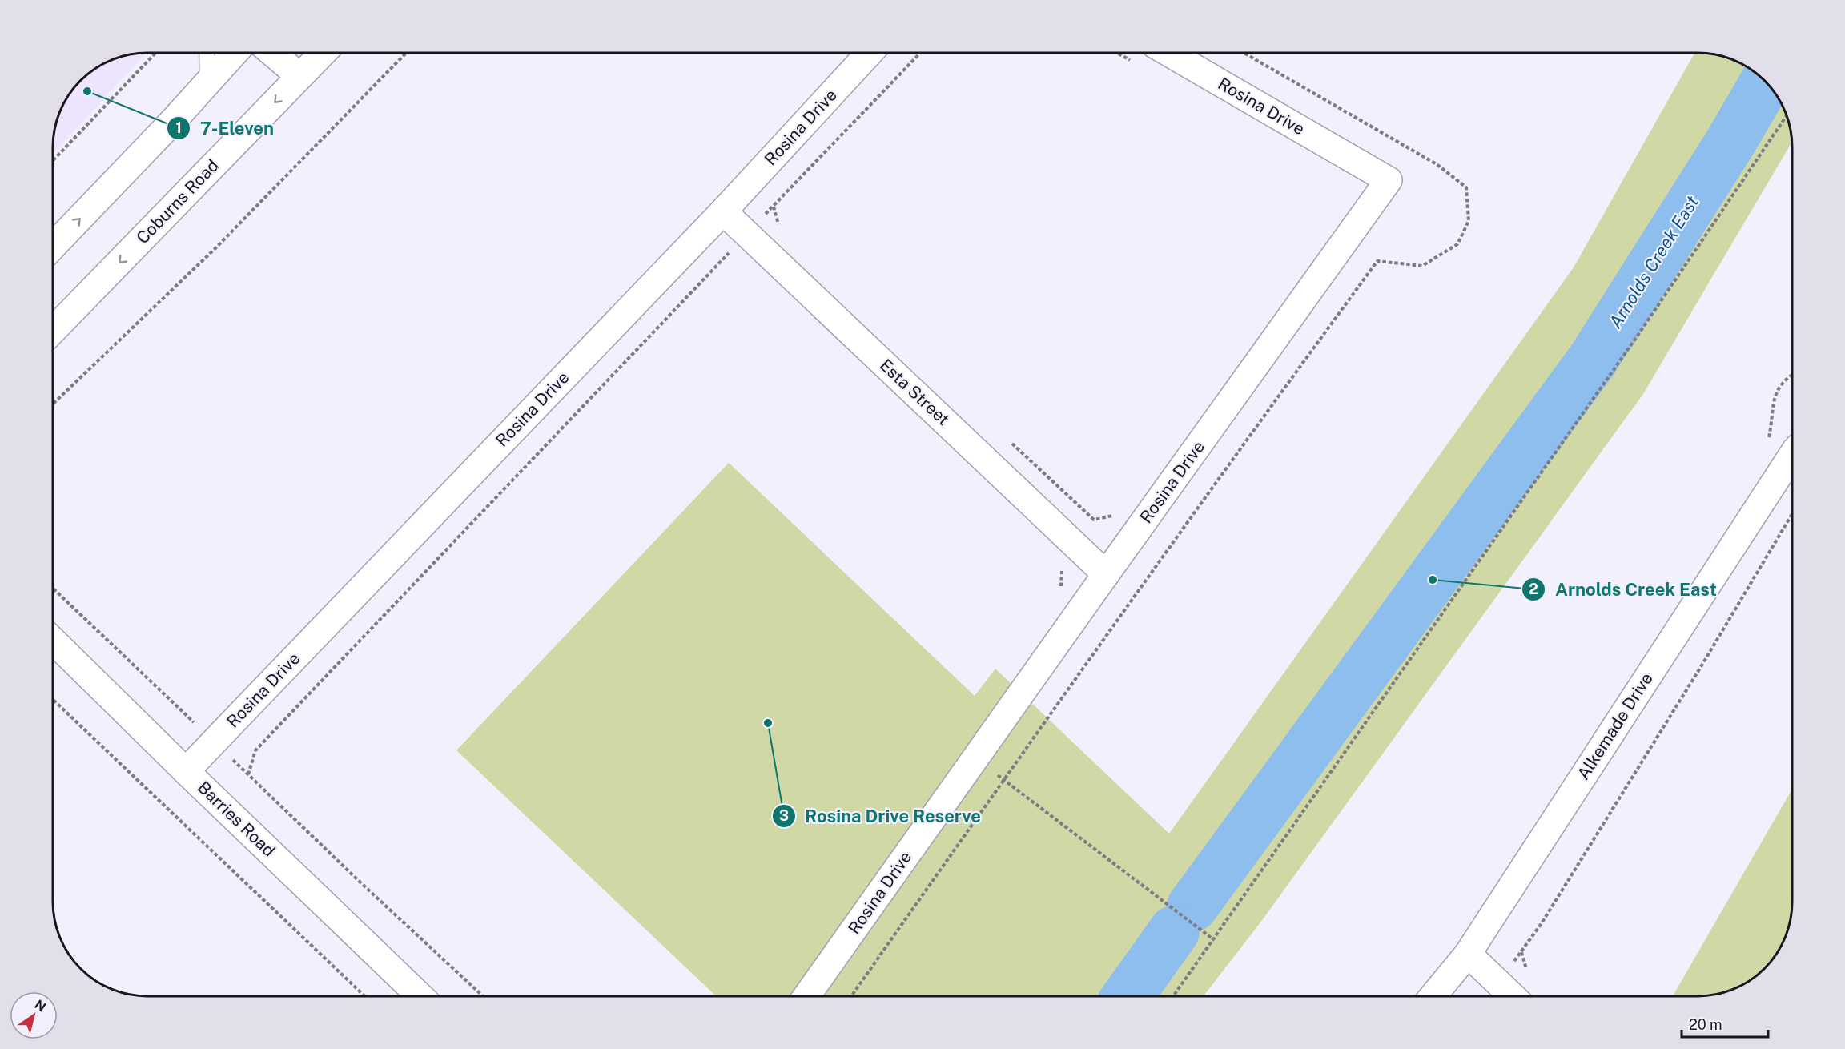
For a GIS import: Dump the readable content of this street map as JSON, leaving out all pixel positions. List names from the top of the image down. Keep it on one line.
{"streets":{"street":["Rosina Drive","Coburns Road","Esta Street","Alkemade Drive","Barries Road"]},"crossings":[["Rosina Drive","Esta Street"],["Rosina Drive","Barries Road"]],"water":["Arnolds Creek East"],"places":["7-Eleven","Arnolds Creek East","Rosina Drive Reserve"],"scale_bar":"20 m","north":"top right"}
